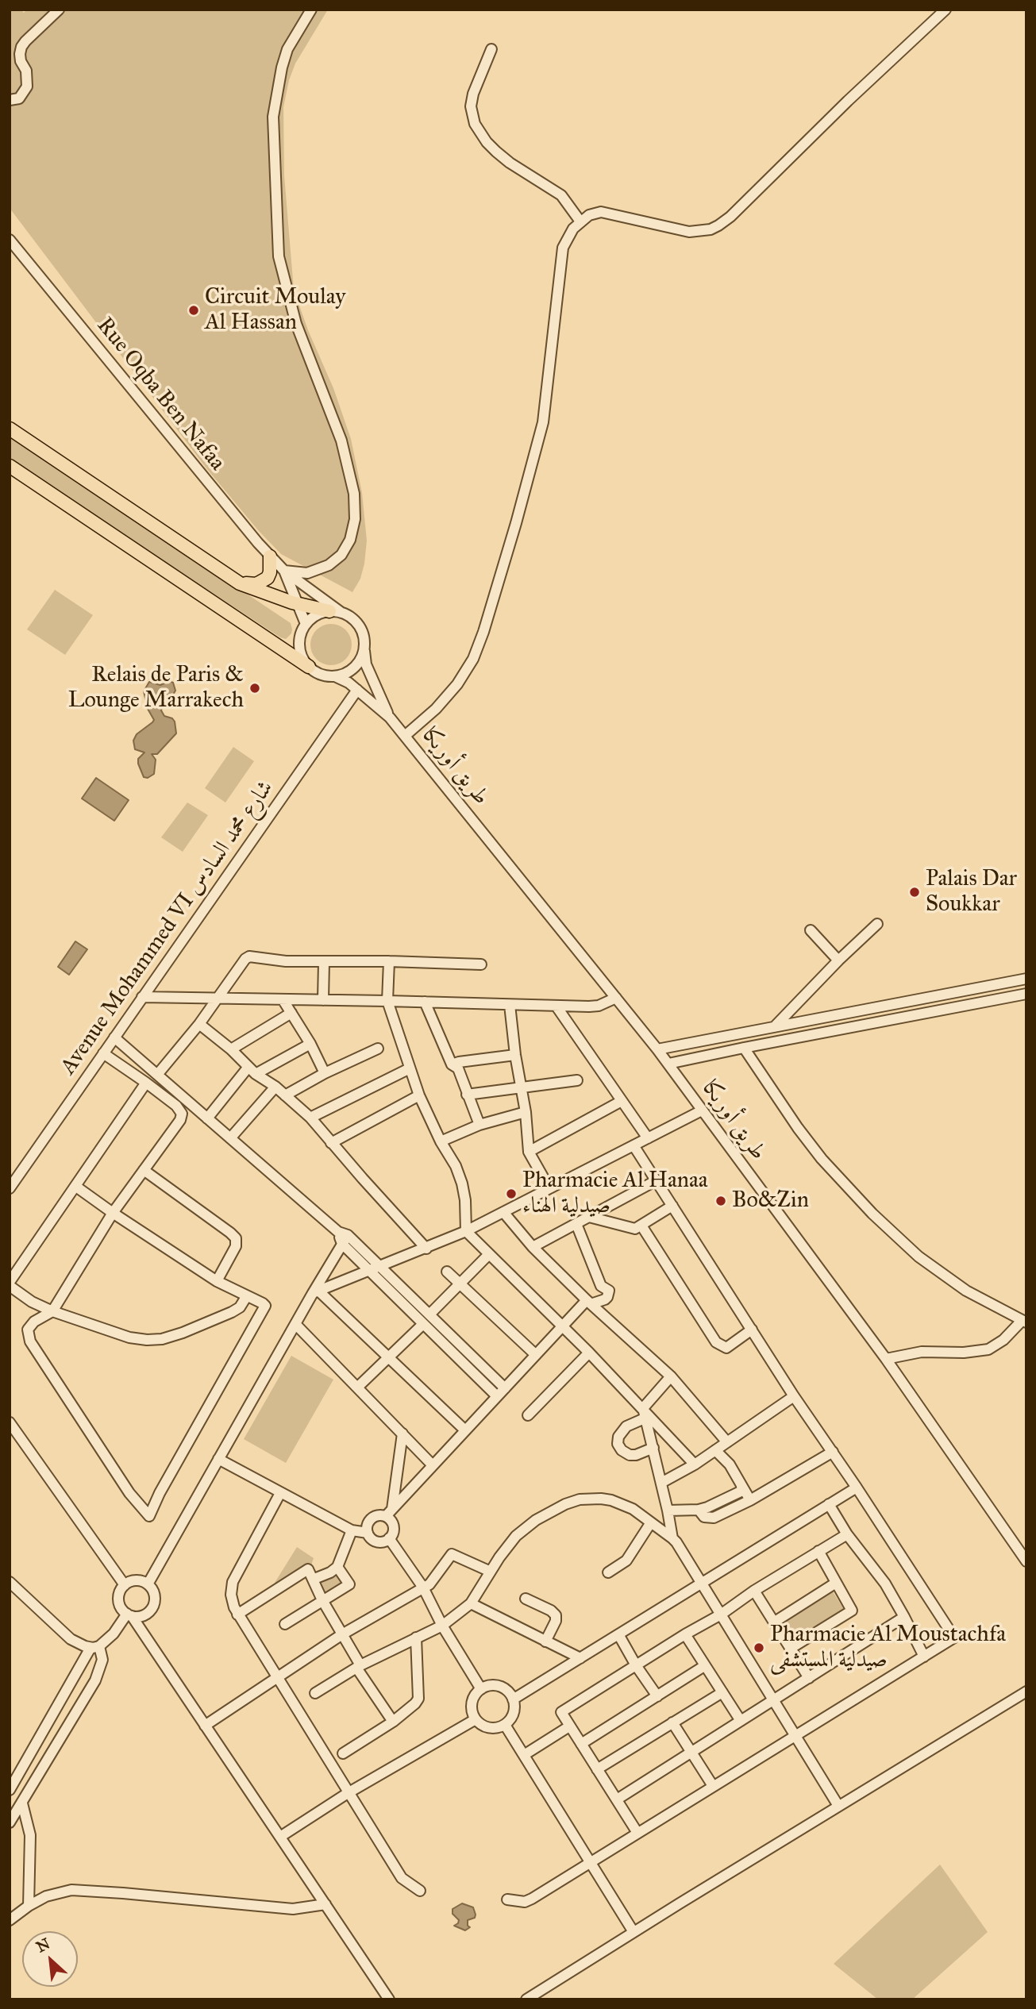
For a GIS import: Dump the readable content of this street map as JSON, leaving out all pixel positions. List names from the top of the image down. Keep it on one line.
{"streets":{"street":["Rue Oqba Ben Nafaa","طريق أوريكا","Avenue Mohammed VI شارع محمد السادس"]},"crossings":[["Rue Oqba Ben Nafaa","طريق أوريكا"],["طريق أوريكا","Avenue Mohammed VI شارع محمد السادس"]],"places":["Circuit Moulay Al Hassan","Relais de Paris & Lounge Marrakech","Palais Dar Soukkar","Pharmacie Al Hanaa صيدلية الهناء","Bo&Zin","Pharmacie Al Moustachfa صيدلية المستشفى"],"north":"top left"}
